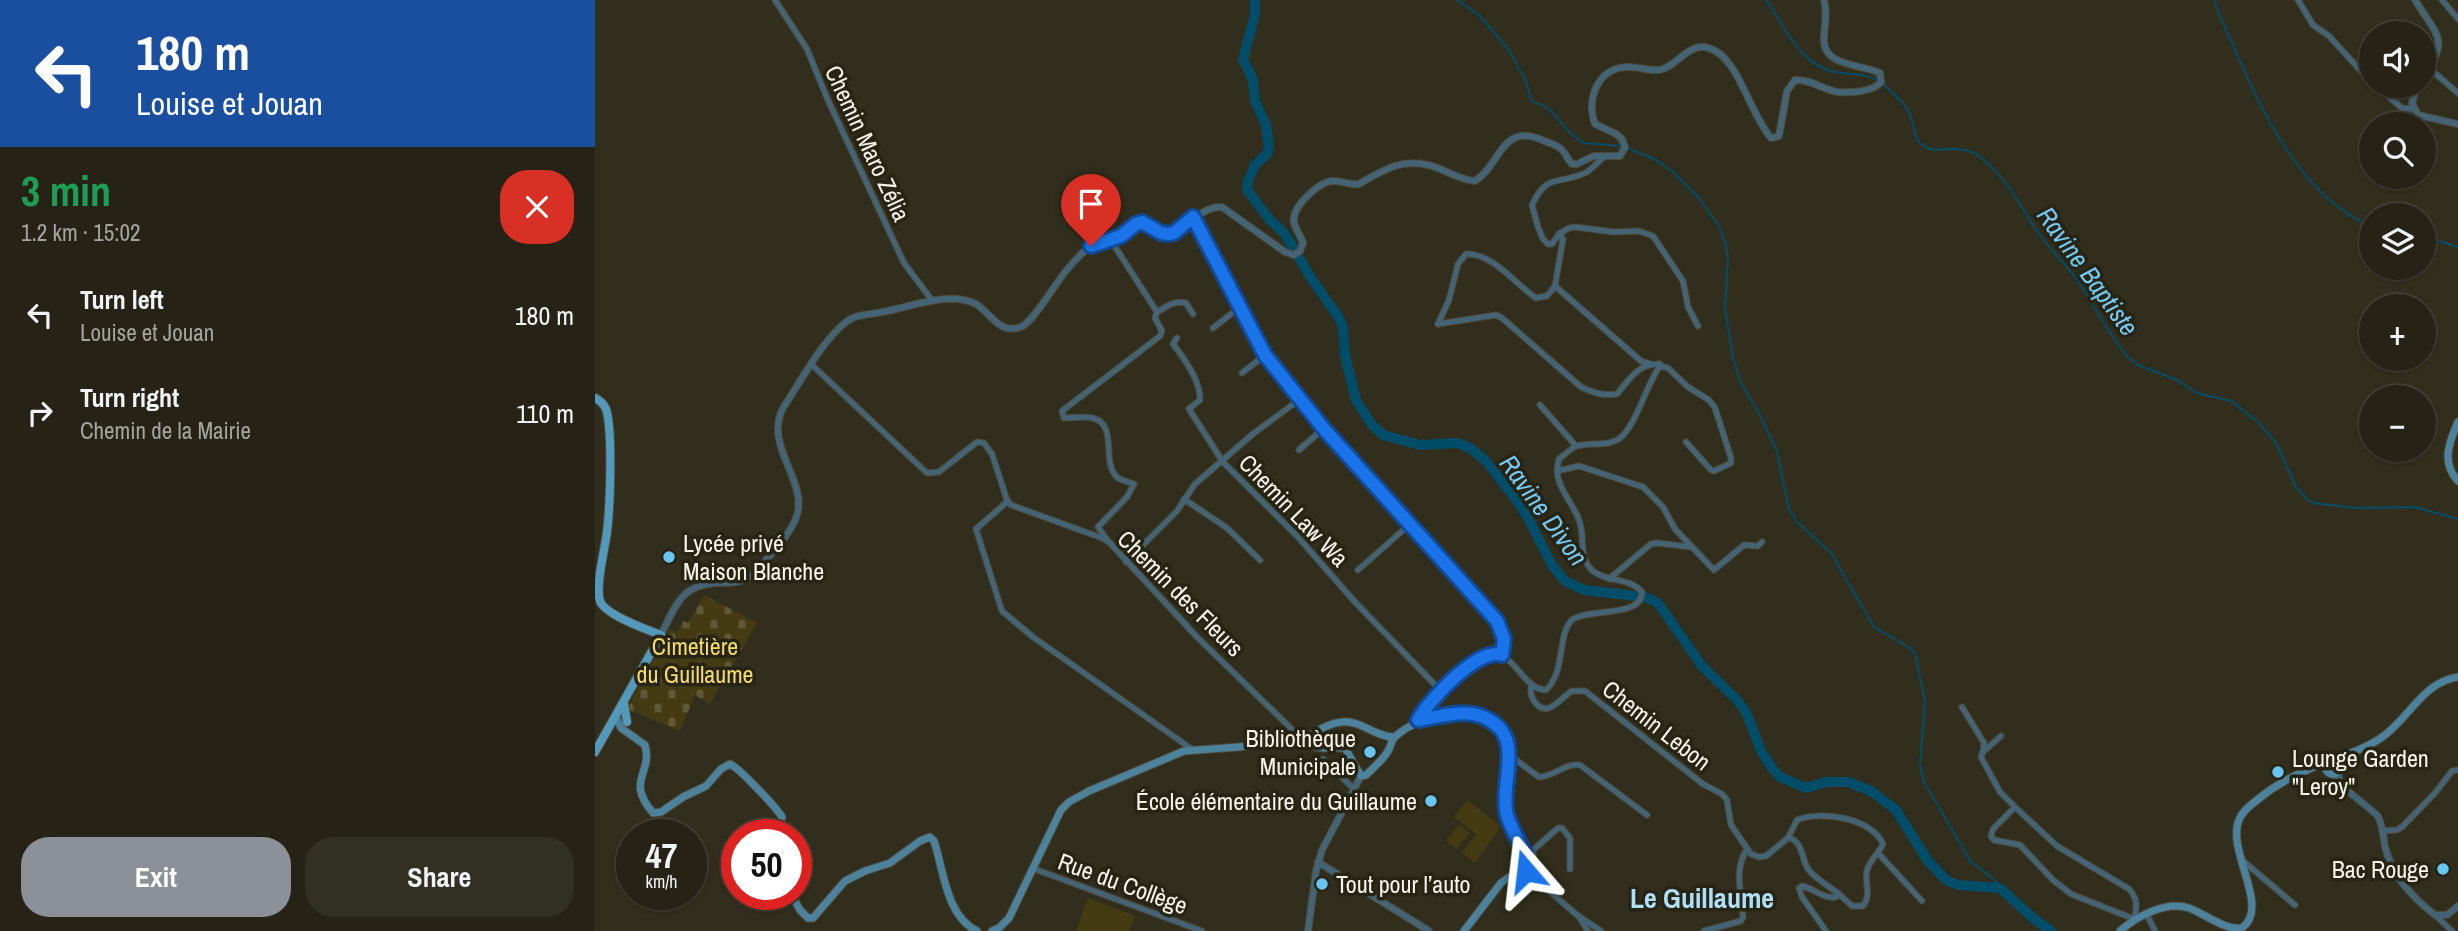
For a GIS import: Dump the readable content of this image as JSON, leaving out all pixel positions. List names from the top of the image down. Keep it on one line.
{"streets":{"street":["Chemin Maro Zélia","Chemin Law Wa","Chemin des Fleurs","Chemin Lebon","Rue du Collège"]},"districts":["Le Guillaume"],"water":["Ravine Baptiste","Ravine Divon"],"parks":["Cimetière du Guillaume"],"places":["Lycée privé Maison Blanche","Bibliothèque Municipale","Lounge Garden \"Leroy\"","École élémentaire du Guillaume","Bac Rouge","Tout pour l’auto"],"page":{"turn":["180 m","Louise et Jouan"],"map_buttons":["+","−"],"heading":["3 min","1.2 km · 15:02"],"list":[{"name":"Turn left","note":"Louise et Jouan","value":"180 m"},{"name":"Turn right","note":"Chemin de la Mairie","value":"110 m"}],"speed":"47 km/h","limit":"50","buttons":["Exit","Share"]}}
